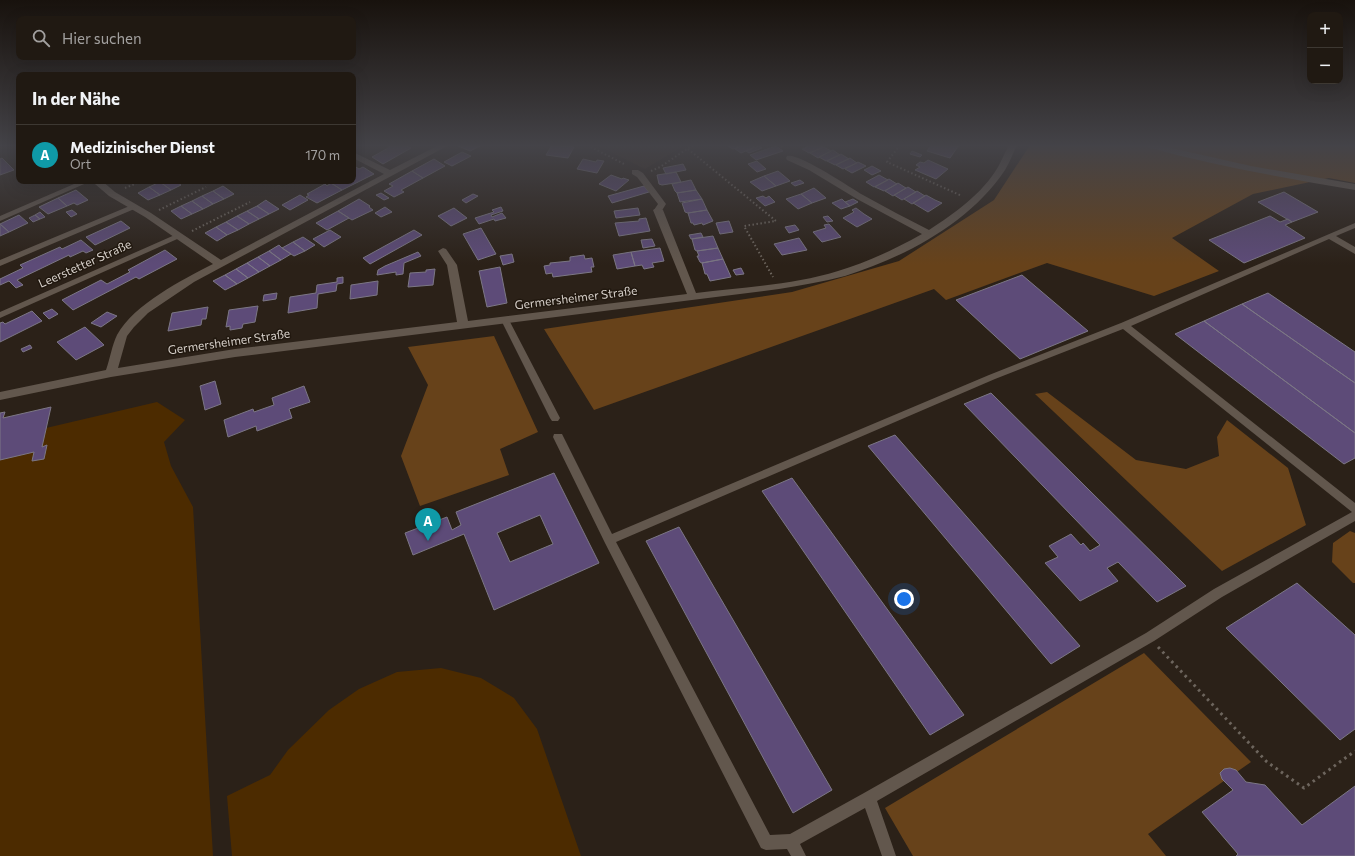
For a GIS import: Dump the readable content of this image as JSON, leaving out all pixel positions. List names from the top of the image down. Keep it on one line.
{"streets":{"street":["Germersheimer Straße"],"lane":["Leerstetter Straße"]},"page":{"map_buttons":["+","−"],"search":"Hier suchen","heading":"In der Nähe","list":[{"mark":"A","name":"Medizinischer Dienst","note":"Ort","value":"170 m"}],"pins":"A"}}
